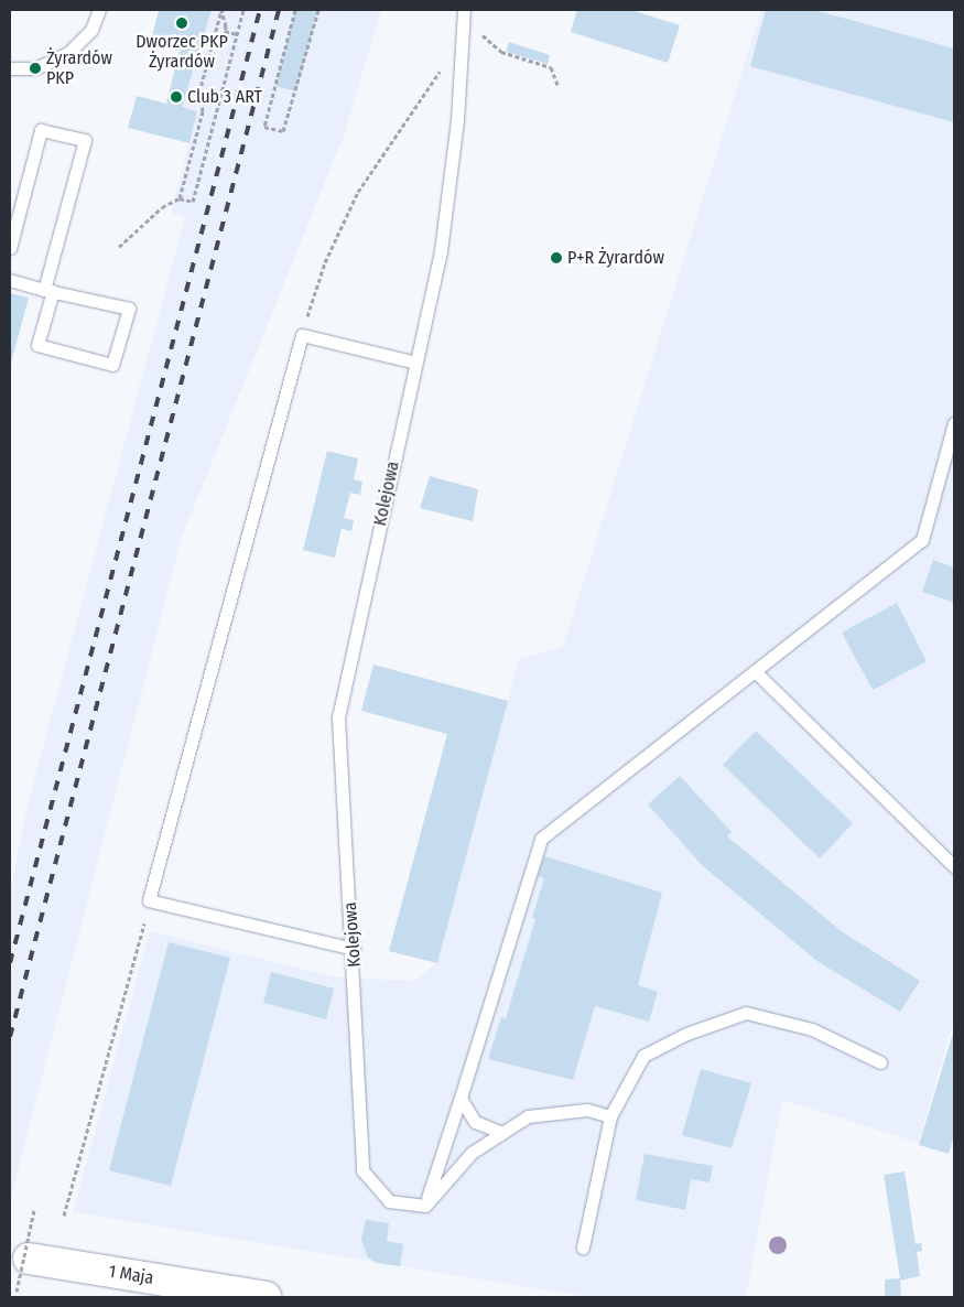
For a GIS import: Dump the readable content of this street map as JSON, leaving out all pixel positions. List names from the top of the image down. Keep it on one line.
{"streets":{"street":["1 Maja"],"lane":["Kolejowa"]},"places":["Dworzec PKP Żyrardów","Żyrardów PKP","Club 3 ART","P+R Żyrardów"]}
